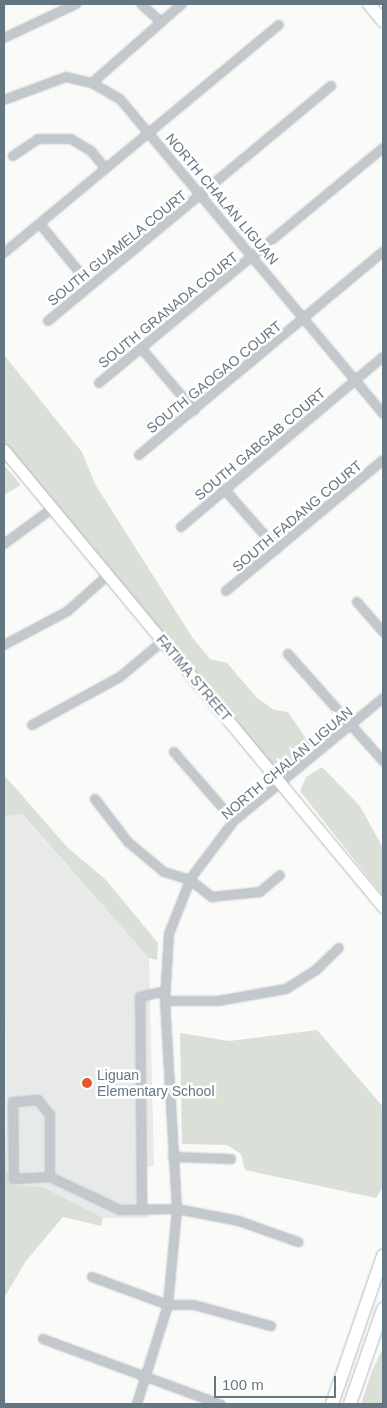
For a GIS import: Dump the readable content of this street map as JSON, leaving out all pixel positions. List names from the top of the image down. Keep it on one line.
{"streets":{"main road":["FATIMA STREET"],"street":["NORTH CHALAN LIGUAN","SOUTH GUAMELA COURT","SOUTH GRANADA COURT","SOUTH GAOGAO COURT","SOUTH GABGAB COURT","SOUTH FADANG COURT"]},"crossings":[["NORTH CHALAN LIGUAN","SOUTH GUAMELA COURT"],["NORTH CHALAN LIGUAN","SOUTH GRANADA COURT"],["NORTH CHALAN LIGUAN","SOUTH GAOGAO COURT"],["NORTH CHALAN LIGUAN","SOUTH GABGAB COURT"],["NORTH CHALAN LIGUAN","FATIMA STREET"]],"places":["Liguan Elementary School"],"scale_bar":"100 m"}
